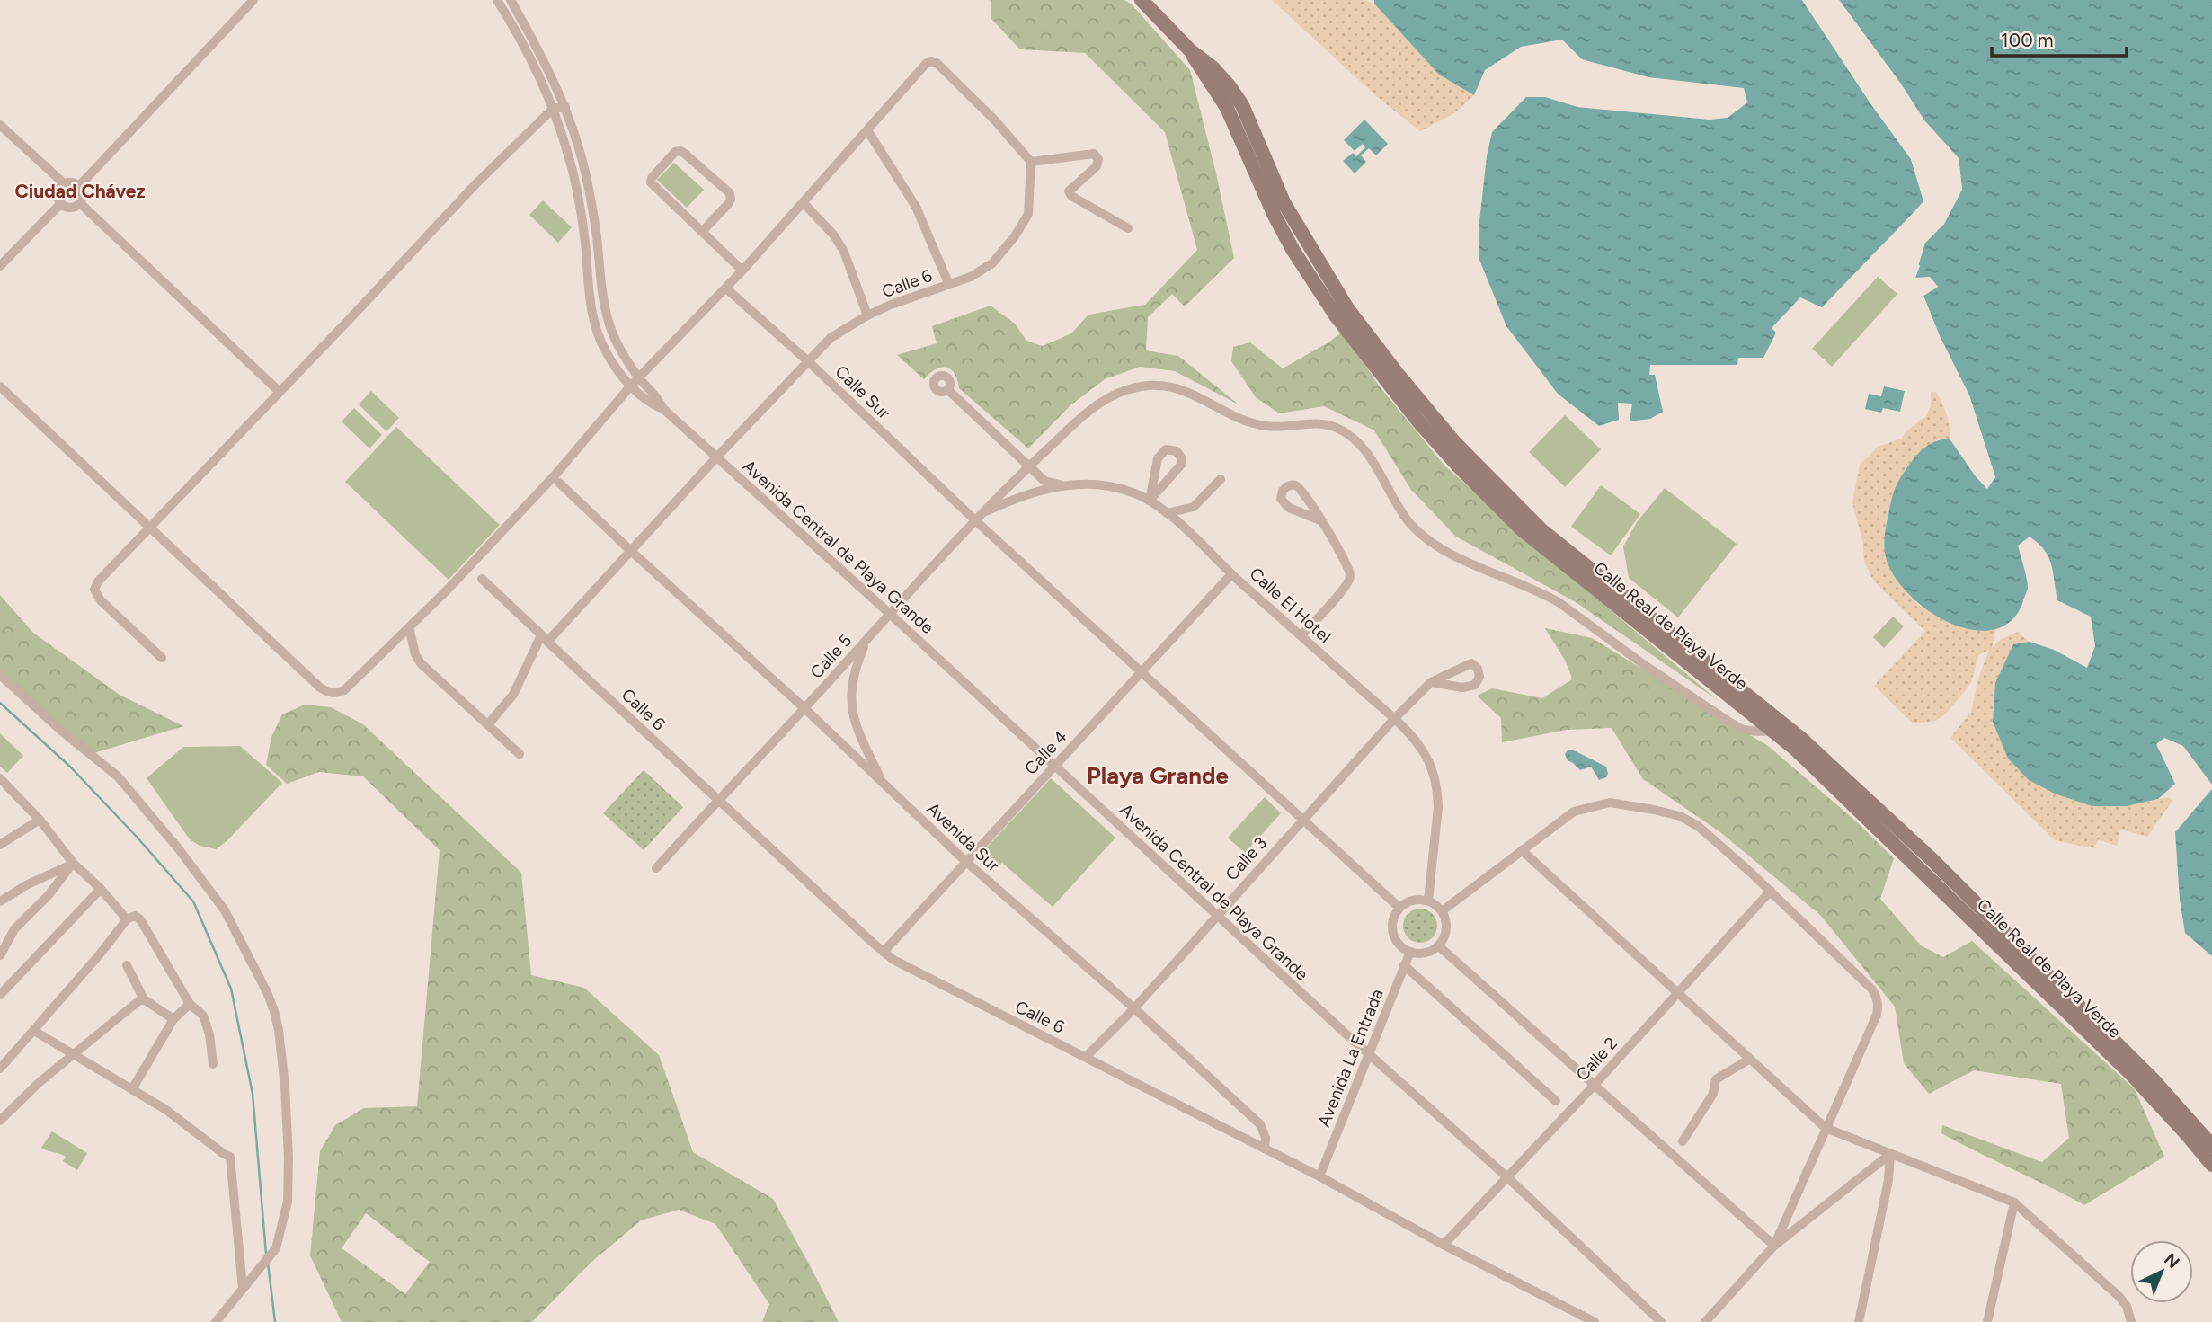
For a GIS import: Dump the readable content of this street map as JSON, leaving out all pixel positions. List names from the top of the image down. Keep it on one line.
{"streets":{"street":["Calle 6","Calle Sur","Avenida Central de Playa Grande","Calle El Hotel","Calle Real de Playa Verde","Calle 5","Calle 4","Avenida Sur","Calle 3","Avenida La Entrada","Calle 2"]},"crossings":[["Calle 6","Calle Sur"],["Calle 6","Avenida Central de Playa Grande"],["Calle 6","Calle 5"],["Calle 6","Calle 4"],["Calle 6","Avenida Sur"],["Calle 6","Calle 3"],["Calle 6","Avenida La Entrada"],["Calle 6","Calle 2"],["Calle Sur","Calle El Hotel"],["Calle Sur","Calle 5"],["Calle Sur","Calle 4"],["Calle Sur","Calle 3"],["Calle Sur","Avenida La Entrada"],["Avenida Central de Playa Grande","Calle 5"],["Avenida Central de Playa Grande","Calle 4"],["Avenida Central de Playa Grande","Calle 3"],["Avenida Central de Playa Grande","Avenida La Entrada"],["Avenida Central de Playa Grande","Calle 2"],["Calle El Hotel","Calle 5"],["Calle El Hotel","Calle 4"],["Calle El Hotel","Calle 3"],["Calle El Hotel","Avenida La Entrada"],["Calle Real de Playa Verde","Calle 5"],["Calle 5","Avenida Sur"],["Calle 4","Avenida Sur"],["Avenida Sur","Calle 3"]],"districts":["Ciudad Chávez","Playa Grande"],"scale_bar":"100 m","north":"top right"}
